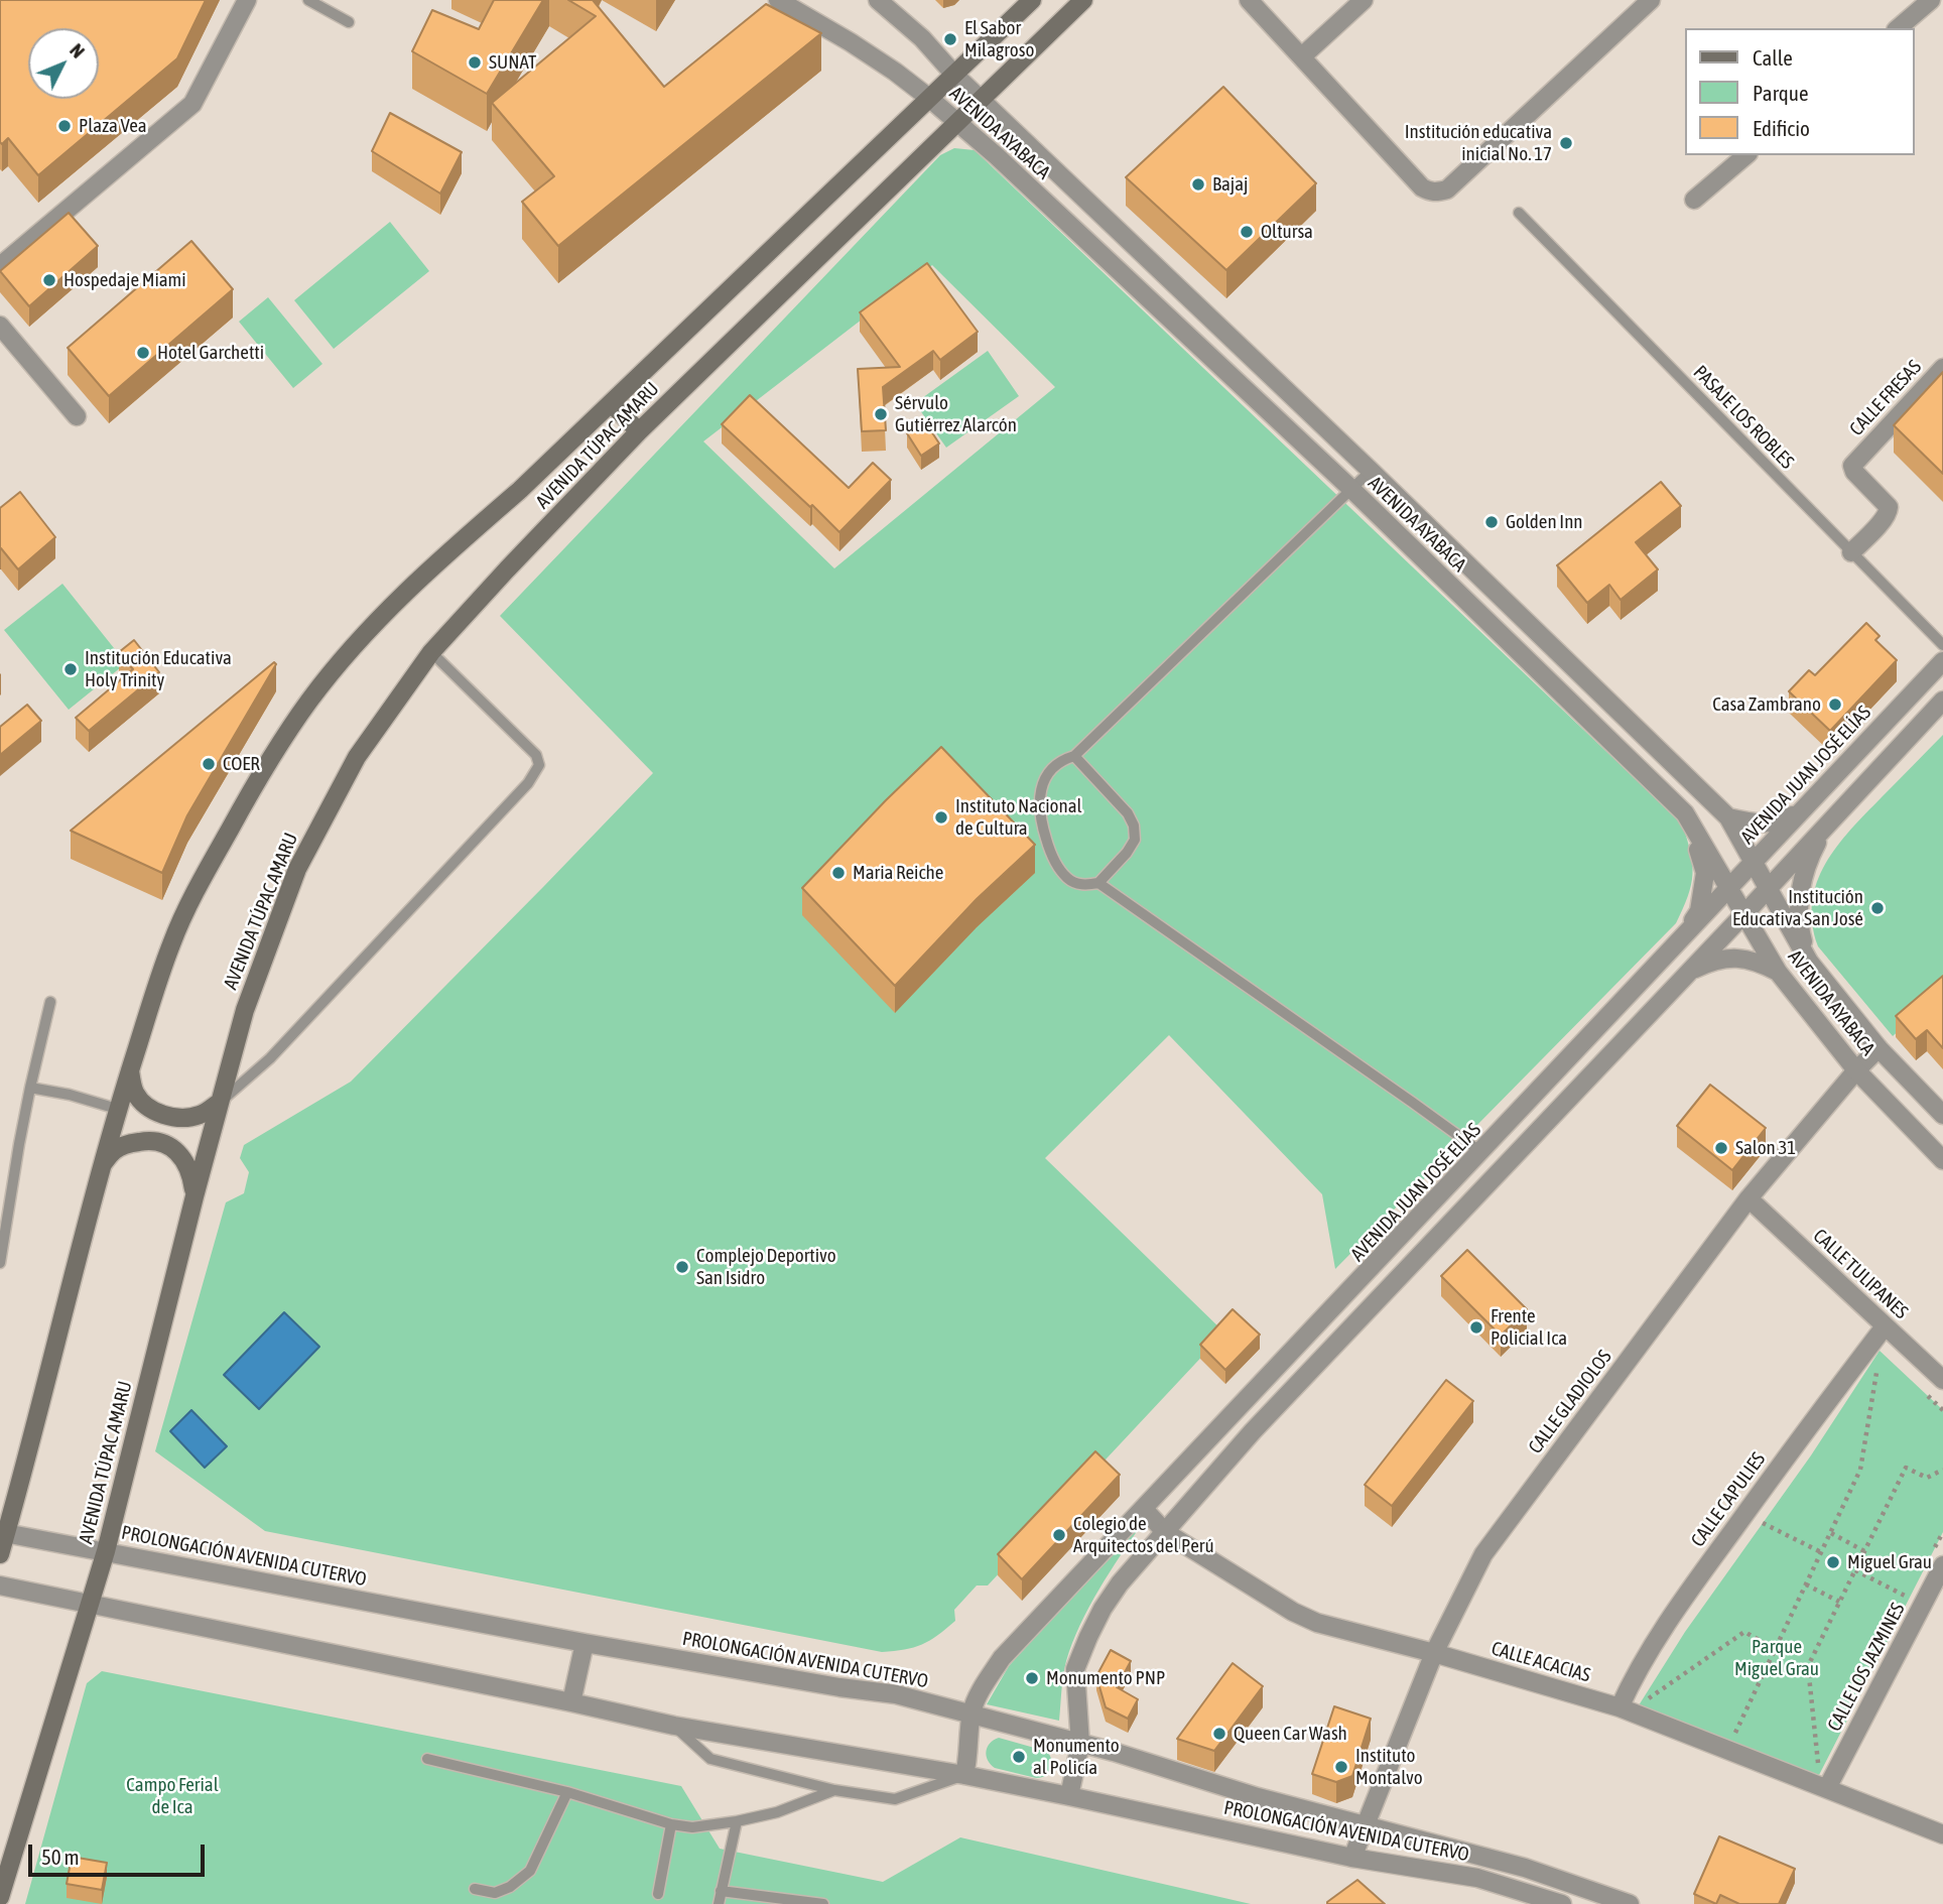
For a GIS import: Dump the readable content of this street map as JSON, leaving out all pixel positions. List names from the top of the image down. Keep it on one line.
{"streets":{"main road":["AVENIDA TÚPAC AMARU"],"street":["AVENIDA AYABACA","CALLE FRESAS","AVENIDA JUAN JOSÉ ELÍAS","CALLE TULIPANES","CALLE GLADIOLOS","CALLE CAPULIES","PROLONGACIÓN AVENIDA CUTERVO","CALLE ACACIAS","CALLE LOS JAZMINES"],"lane":["PASAJE LOS ROBLES"]},"crossings":[["AVENIDA AYABACA","AVENIDA TÚPAC AMARU"],["AVENIDA AYABACA","AVENIDA JUAN JOSÉ ELÍAS"],["AVENIDA AYABACA","CALLE GLADIOLOS"],["CALLE FRESAS","PASAJE LOS ROBLES"],["AVENIDA TÚPAC AMARU","PROLONGACIÓN AVENIDA CUTERVO"],["AVENIDA JUAN JOSÉ ELÍAS","PROLONGACIÓN AVENIDA CUTERVO"],["AVENIDA JUAN JOSÉ ELÍAS","CALLE ACACIAS"],["CALLE TULIPANES","CALLE GLADIOLOS"],["CALLE TULIPANES","CALLE CAPULIES"],["CALLE GLADIOLOS","PROLONGACIÓN AVENIDA CUTERVO"],["CALLE GLADIOLOS","CALLE ACACIAS"],["CALLE CAPULIES","CALLE ACACIAS"],["CALLE ACACIAS","CALLE LOS JAZMINES"]],"parks":["Parque Miguel Grau","Campo Ferial de Ica"],"places":["El Sabor Milagroso","SUNAT","Plaza Vea","Institución educativa inicial No. 17","Bajaj","Oltursa","Hospedaje Miami","Hotel Garchetti","Sérvulo Gutiérrez Alarcón","Golden Inn","Institución Educativa Holy Trinity","Casa Zambrano","COER","Instituto Nacional de Cultura","Maria Reiche","Institución Educativa San José","Salon 31","Complejo Deportivo San Isidro","Frente Policial Ica","Colegio de Arquitectos del Perú","Miguel Grau","Monumento PNP","Queen Car Wash","Monumento al Policía","Instituto Montalvo"],"legend":["Calle","Parque","Edificio"],"scale_bar":"50 m","north":"top right"}
